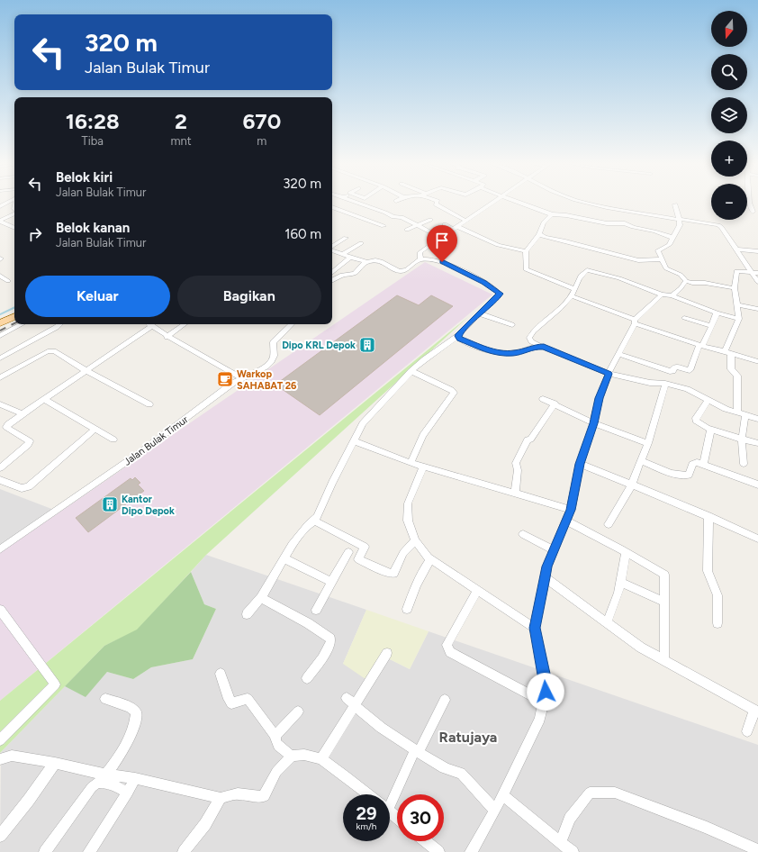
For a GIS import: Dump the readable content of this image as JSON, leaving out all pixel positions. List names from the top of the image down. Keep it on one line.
{"streets":{"street":["Jalan Bulak Timur"]},"districts":["Ratujaya"],"places":{"building":["Dipo KRL Depok","Kantor Dipo Depok"],"cafe":["Warkop SAHABAT 26"]},"north":"bottom","page":{"map_buttons":["+","−"],"turn":["320 m","Jalan Bulak Timur"],"eta":["16:28","Tiba","2","mnt","670","m"],"list":[{"name":"Belok kiri","note":"Jalan Bulak Timur","value":"320 m"},{"name":"Belok kanan","note":"Jalan Bulak Timur","value":"160 m"}],"buttons":["Keluar","Bagikan"],"speed":"29 km/h","limit":"30"}}
